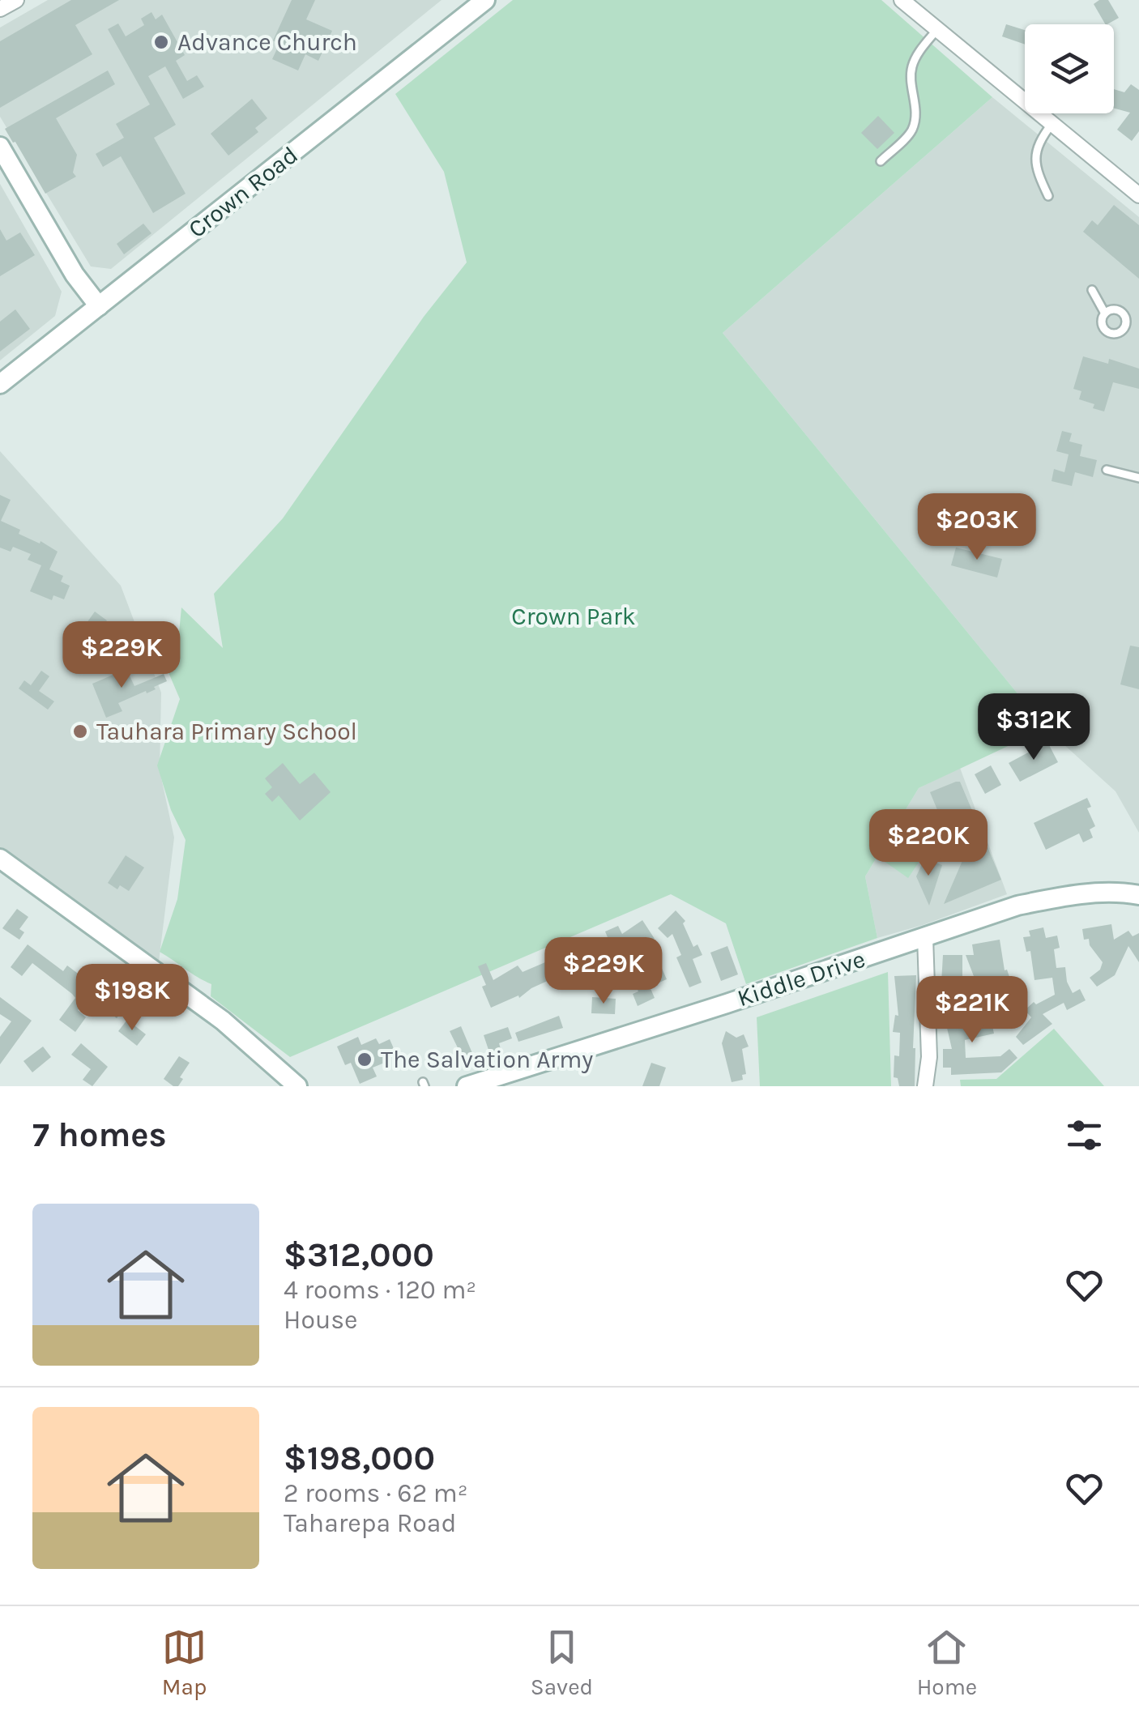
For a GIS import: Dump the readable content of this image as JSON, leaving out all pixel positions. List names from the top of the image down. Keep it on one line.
{"streets":{"street":["Crown Road","Kiddle Drive"]},"parks":["Crown Park"],"places":["Advance Church","Tauhara Primary School","The Salvation Army"],"page":{"price":["$203K","$229K","$312K","$220K","$229K","$198K","$221K"],"heading":"7 homes","list":[{"name":"$312,000","note":"4 rooms · 120 m² · House"},{"name":"$198,000","note":"2 rooms · 62 m² · Taharepa Road"}],"tabs":["Map","Saved","Home"]}}
